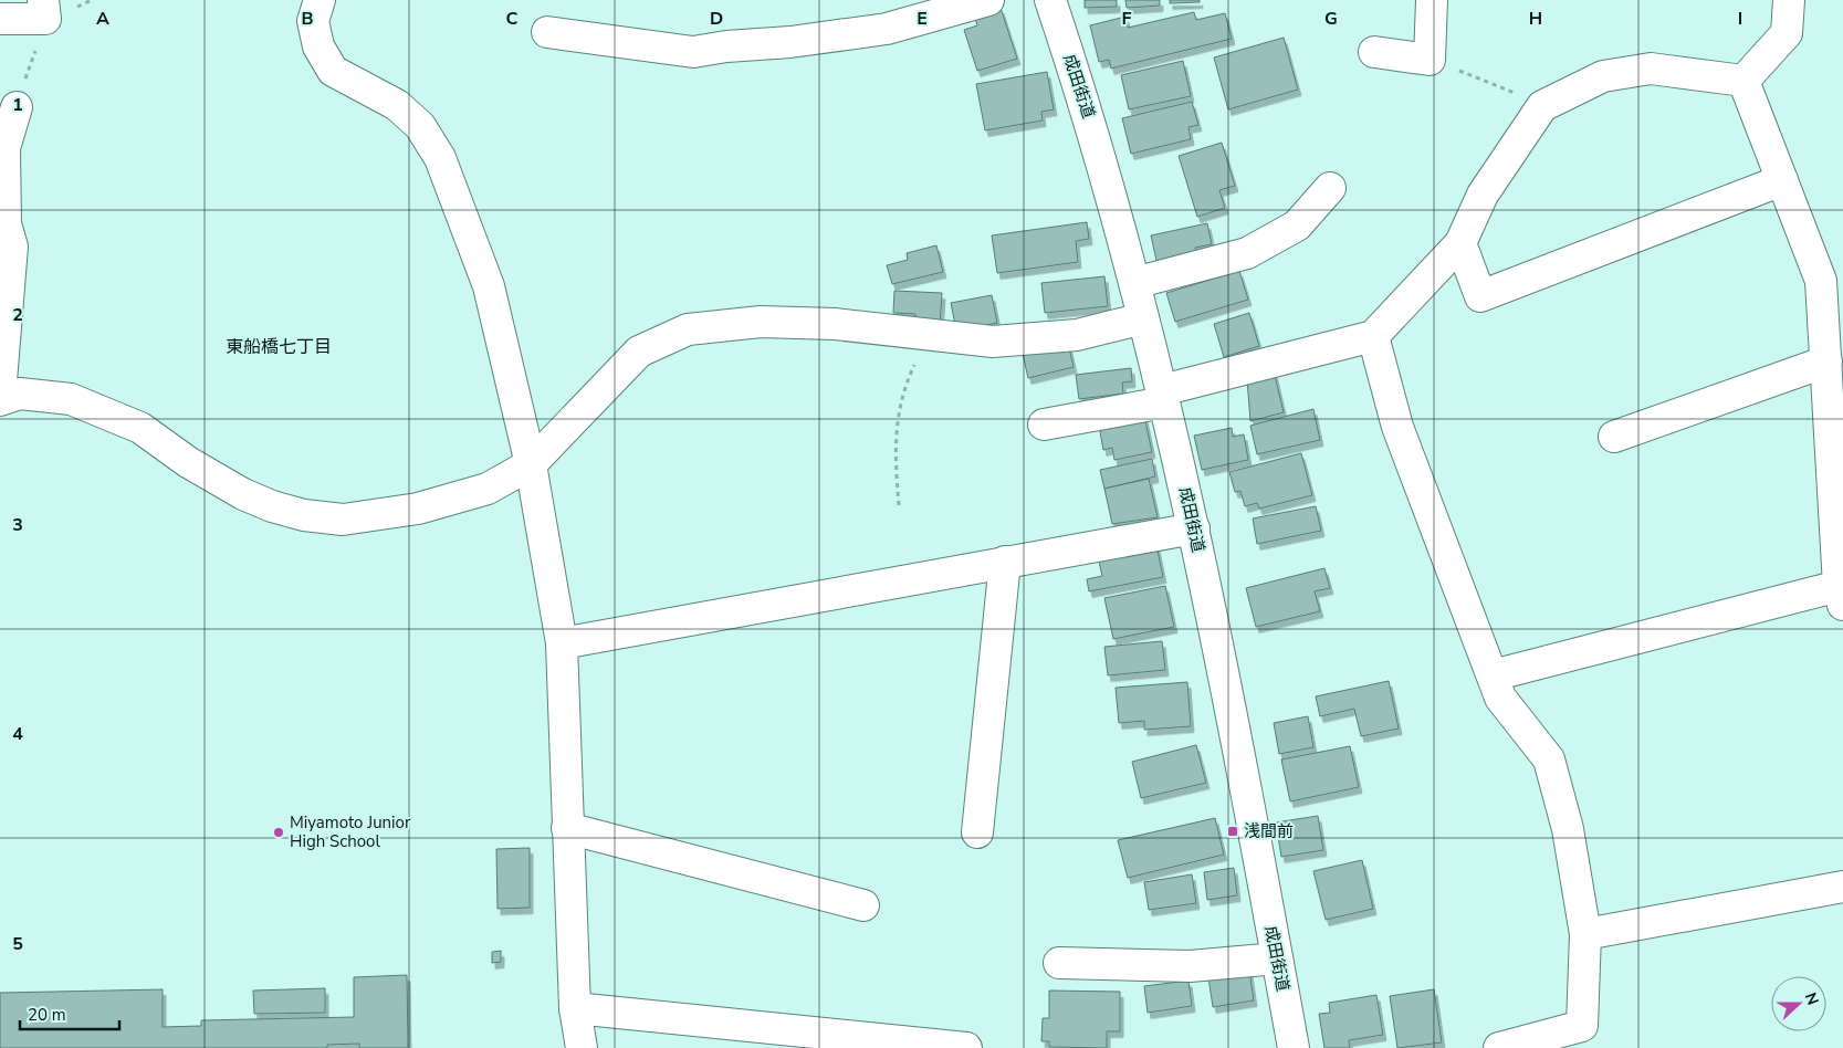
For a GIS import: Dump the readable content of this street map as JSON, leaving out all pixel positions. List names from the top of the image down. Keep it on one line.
{"streets":{"street":["成田街道"]},"districts":["東船橋七丁目"],"places":{"transit":["浅間前"],"other":["Miyamoto Junior High School"]},"scale_bar":"20 m","north":"right","grid":{"columns":["A","B","C","D","E","F","G","H","I"],"rows":["1","2","3","4","5"]}}
